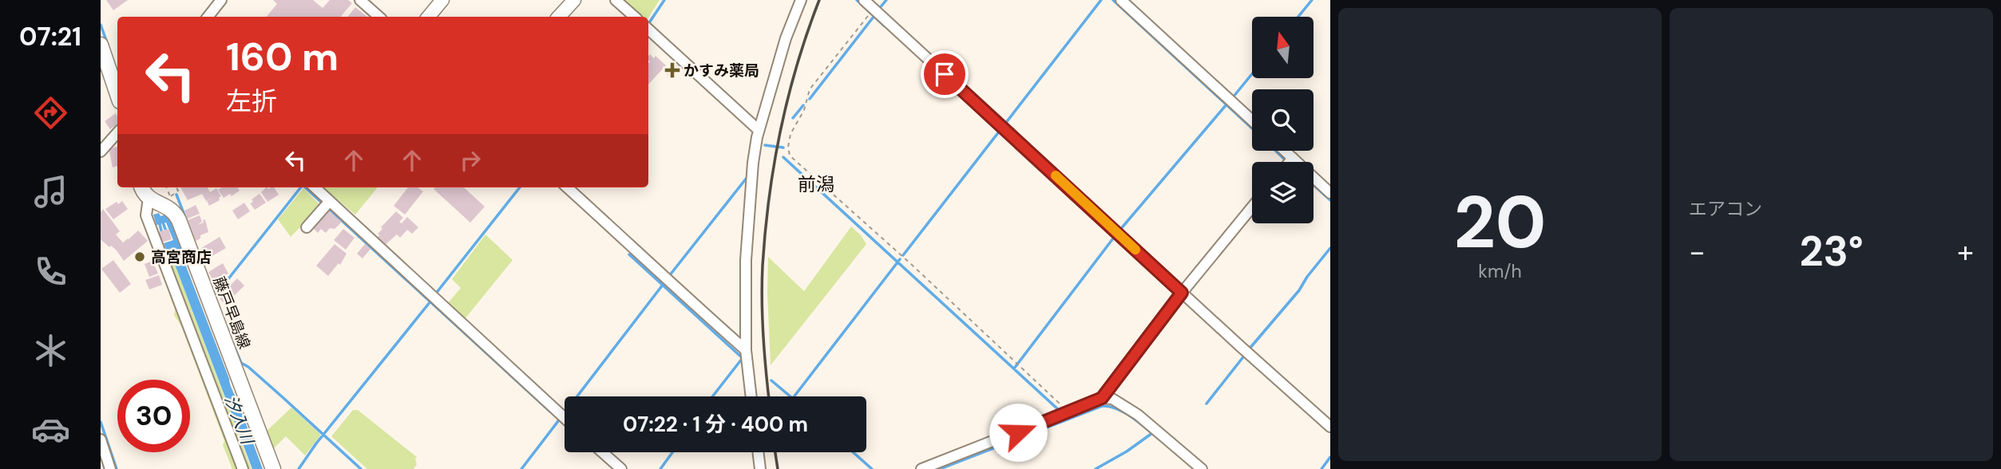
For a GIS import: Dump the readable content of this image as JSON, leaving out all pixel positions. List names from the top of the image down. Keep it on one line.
{"streets":{"main road":["藤戸早島線"]},"districts":["前潟"],"water":["汐入川"],"places":{"health":["かすみ薬局"],"other":["高宮商店"]},"north":"top","page":{"tabs":"07:21","tile":[["20","km/h"],"エアコン"],"turn":["160 m","左折"],"heat":["−","23°","+"],"limit":"30","trip":"07:22 · 1 分 · 400 m"}}
